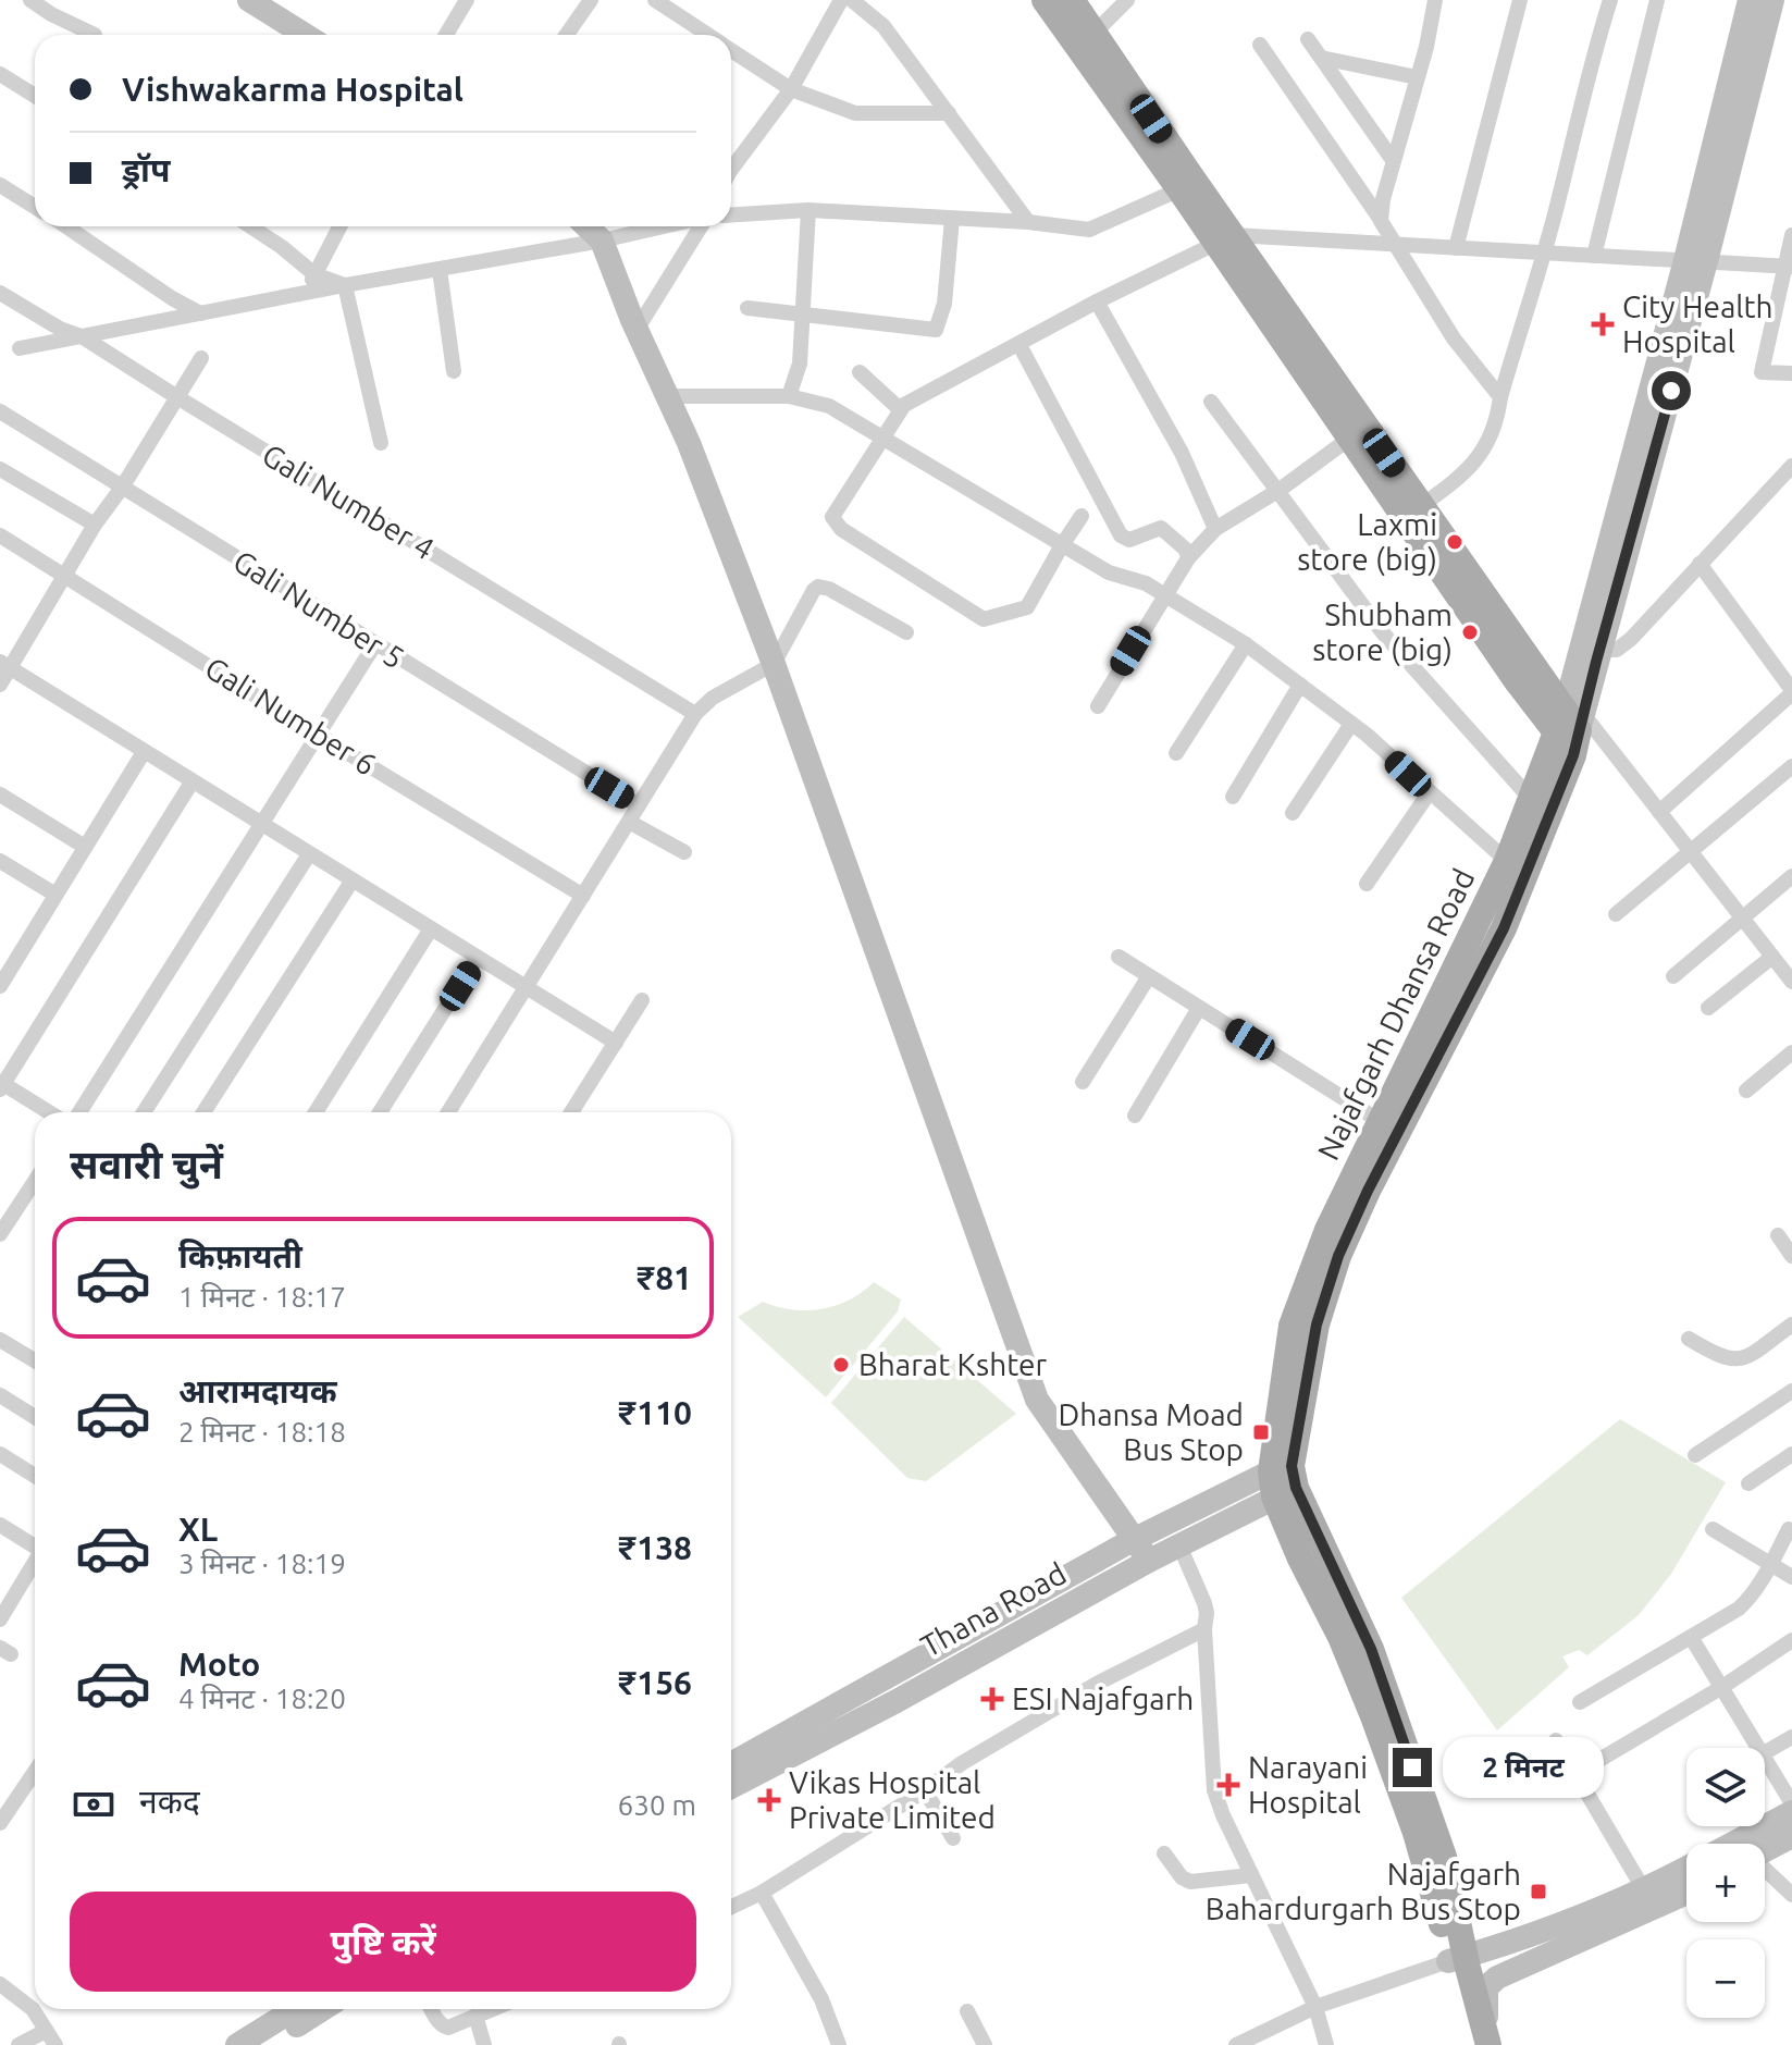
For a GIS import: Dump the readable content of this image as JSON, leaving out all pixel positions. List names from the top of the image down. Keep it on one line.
{"streets":{"main road":["Najafgarh Dhansa Road","Thana Road"],"street":["Gali Number 4","Gali Number 5","Gali Number 6"]},"crossings":[["Najafgarh Dhansa Road","Thana Road"]],"places":{"health":["City Health Hospital","ESI Najafgarh","Narayani Hospital","Vikas Hospital Private Limited"],"other":["Laxmi store (big)","Shubham store (big)","Bharat Kshter"],"transit":["Dhansa Moad Bus Stop","Najafgarh Bahardurgarh Bus Stop"]},"page":{"banner":["Vishwakarma Hospital","ड्रॉप"],"heading":"सवारी चुनें","list":[{"name":"किफ़ायती","note":"1 मिनट · 18:17","value":"₹81"},{"name":"आरामदायक","note":"2 मिनट · 18:18","value":"₹110"},{"name":"XL","note":"3 मिनट · 18:19","value":"₹138"},{"name":"Moto","note":"4 मिनट · 18:20","value":"₹156"}],"bubble":"2 मिनट","map_buttons":["+","−"],"pay":["नकद","630 m"],"buttons":"पुष्टि करें"}}
